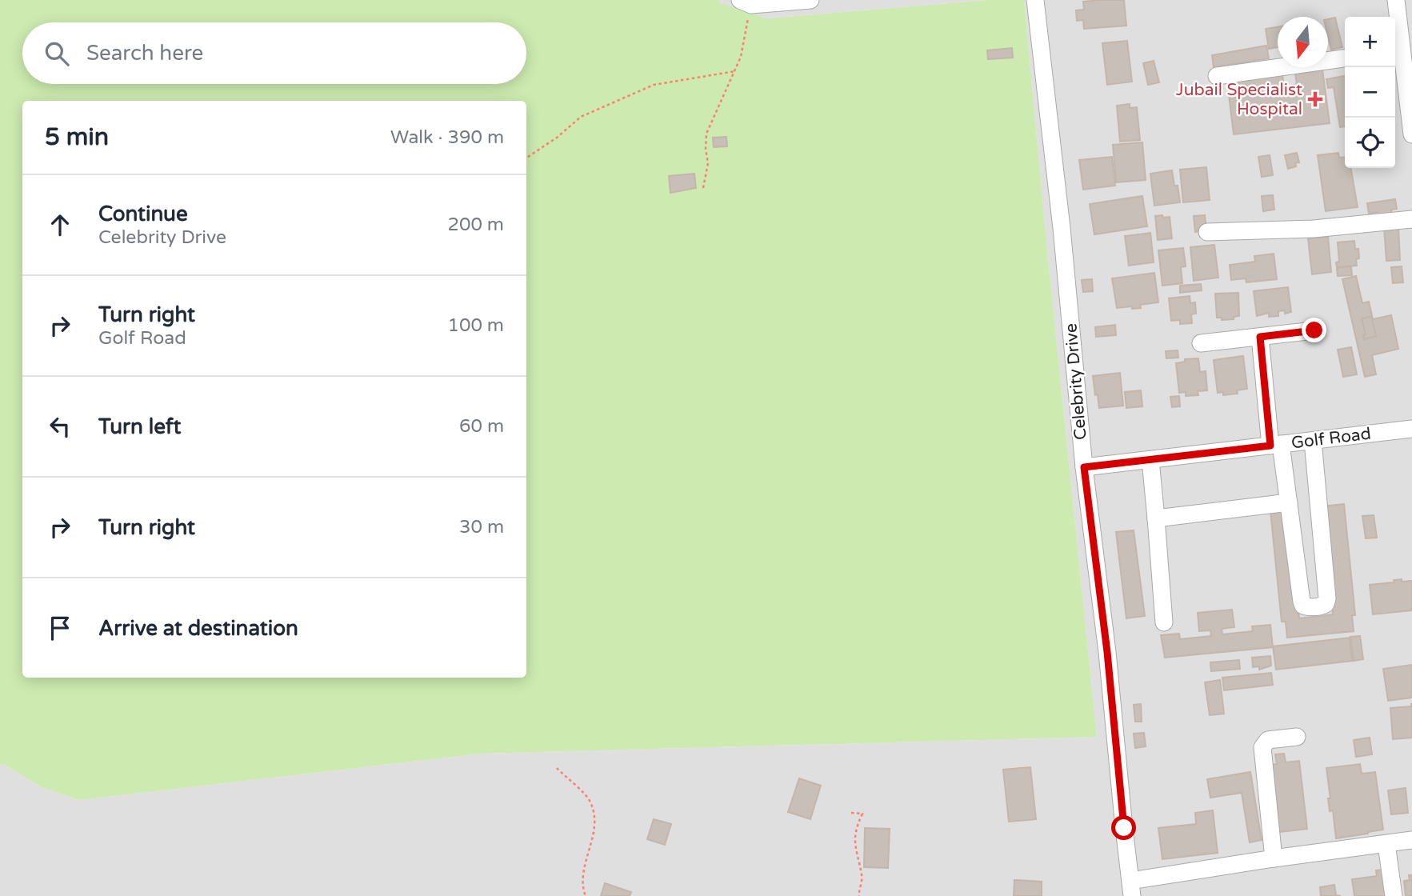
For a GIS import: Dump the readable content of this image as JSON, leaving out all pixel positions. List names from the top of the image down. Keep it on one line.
{"streets":{"street":["Celebrity Drive","Golf Road"]},"crossings":[["Celebrity Drive","Golf Road"]],"places":{"health":["Jubail Specialist Hospital"]},"north":"bottom","page":{"map_buttons":["+","−"],"search":"Search here","heading":["5 min","Walk · 390 m"],"list":[["Continue","Celebrity Drive","200 m"],["Turn right","Golf Road","100 m"],["Turn left","60 m"],["Turn right","30 m"],"Arrive at destination"]}}
